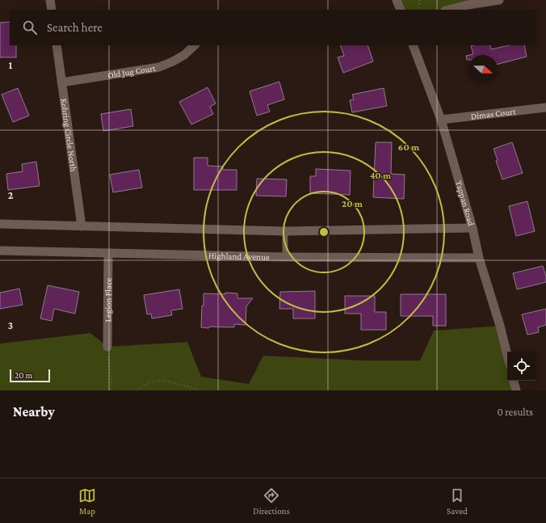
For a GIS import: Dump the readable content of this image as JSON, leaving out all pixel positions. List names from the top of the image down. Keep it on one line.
{"streets":{"street":["Old Jug Court","Dimas Court","Kohring Circle North","Tappan Road","Highland Avenue","Legion Place"]},"crossings":[["Old Jug Court","Kohring Circle North"],["Dimas Court","Tappan Road"],["Tappan Road","Highland Avenue"],["Highland Avenue","Legion Place"]],"scale_bar":"20 m","north":"right","page":{"search":"Search here","scale":"20 m","heading":["Nearby","0 results"],"nav":["Map","Directions","Saved"]},"grid":{"rows":["1","2","3"]},"rings":["60 m","40 m","20 m"]}
